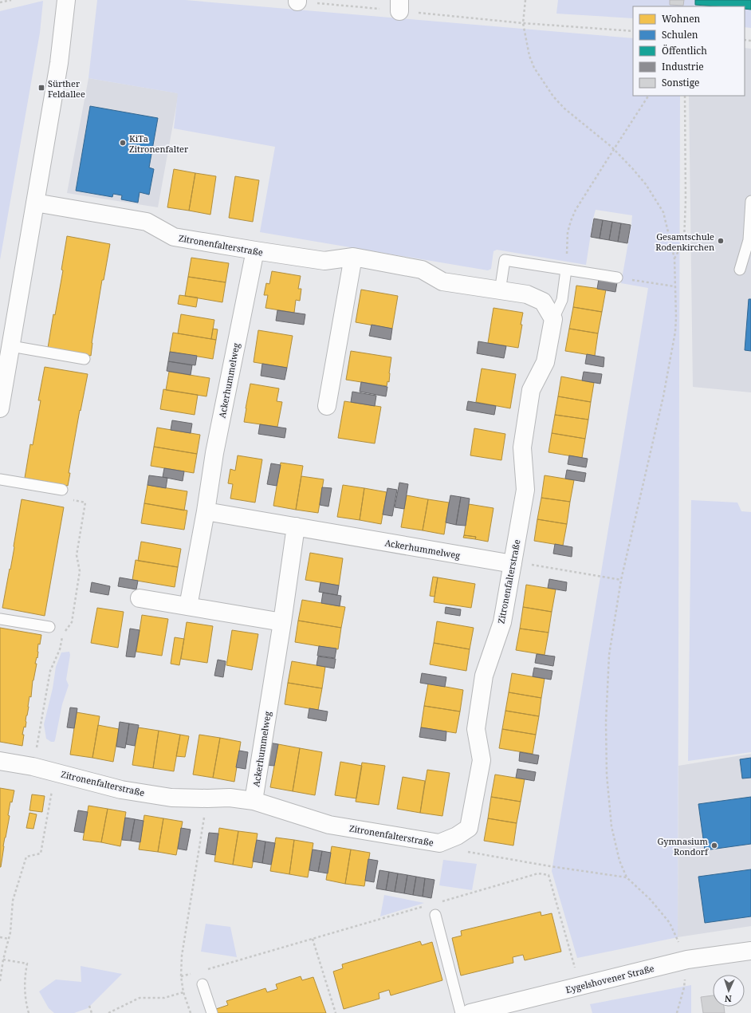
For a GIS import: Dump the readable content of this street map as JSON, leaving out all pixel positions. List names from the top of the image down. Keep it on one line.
{"streets":{"street":["Zitronenfalterstraße","Ackerhummelweg","Eygelshovener Straße"]},"crossings":[["Zitronenfalterstraße","Ackerhummelweg"]],"places":{"transit":["Sürther Feldallee"],"other":["KiTa Zitronenfalter","Gesamtschule Rodenkirchen","Gymnasium Rondorf"]},"legend":["Wohnen","Schulen","Öffentlich","Industrie","Sonstige"],"north":"bottom"}
